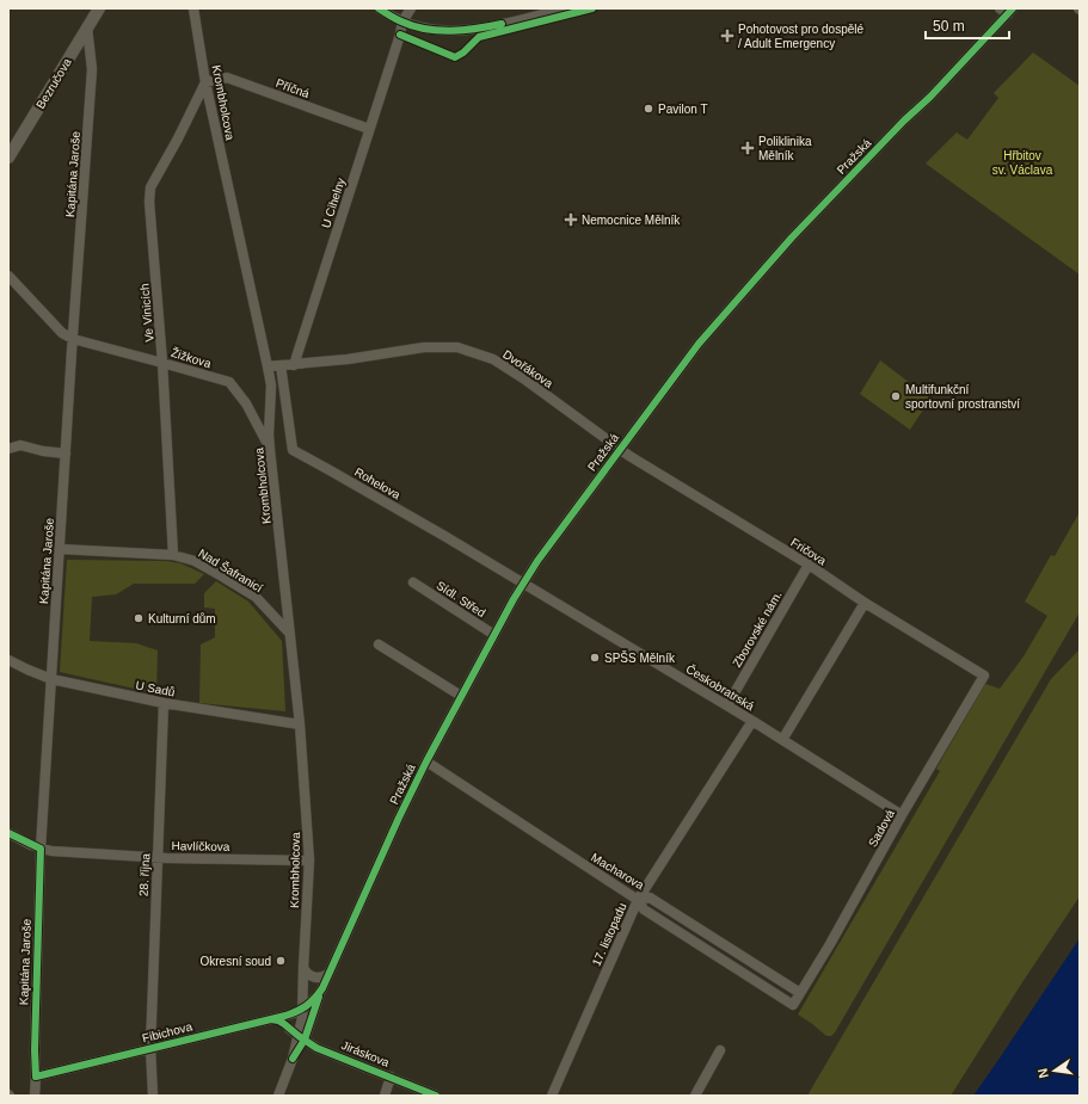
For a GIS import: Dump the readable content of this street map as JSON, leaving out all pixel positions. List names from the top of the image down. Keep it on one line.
{"streets":{"street":["Bezručova","Příčná","Krombholcova","Pražská","Kapitána Jaroše","U Cihelny","Ve Vinicích","Žižkova","Dvořákova","Rohelova","Fričova","Nad Šafranicí","Sídl. Střed","Zborovské nám.","Českobratrská","U Sadů","Sadová","Havlíčkova","Macharova","28. října","17. listopadu","Fibichova","Jiráskova"]},"crossings":[["Bezručova","Kapitána Jaroše"],["Příčná","Krombholcova"],["Příčná","U Cihelny"],["Příčná","Ve Vinicích"],["Krombholcova","Pražská"],["Krombholcova","Ve Vinicích"],["Krombholcova","Žižkova"],["Krombholcova","Nad Šafranicí"],["Krombholcova","U Sadů"],["Krombholcova","Havlíčkova"],["Krombholcova","Fibichova"],["Pražská","Dvořákova"],["Pražská","Rohelova"],["Pražská","Fričova"],["Pražská","Sídl. Střed"],["Pražská","Českobratrská"],["Pražská","Macharova"],["Pražská","Fibichova"],["Pražská","Jiráskova"],["Kapitána Jaroše","Žižkova"],["Kapitána Jaroše","Nad Šafranicí"],["Kapitána Jaroše","U Sadů"],["Kapitána Jaroše","Havlíčkova"],["Kapitána Jaroše","Fibichova"],["U Cihelny","Dvořákova"],["Ve Vinicích","Žižkova"],["Ve Vinicích","Nad Šafranicí"],["Dvořákova","Fričova"],["Rohelova","Českobratrská"],["Fričova","Zborovské nám."],["Fričova","Sadová"],["Zborovské nám.","Českobratrská"],["Českobratrská","Sadová"],["Českobratrská","17. listopadu"],["U Sadů","28. října"],["Sadová","Macharova"],["Sadová","17. listopadu"],["Havlíčkova","28. října"],["Macharova","17. listopadu"],["28. října","Fibichova"]],"parks":["Hřbitov sv. Václava"],"places":{"health":["Pohotovost pro dospělé / Adult Emergency","Poliklinika Mělník","Nemocnice Mělník"],"other":["Pavilon T","Multifunkční sportovní prostranství","Kulturní dům","SPŠS Mělník","Okresní soud"]},"scale_bar":"50 m","north":"left"}
